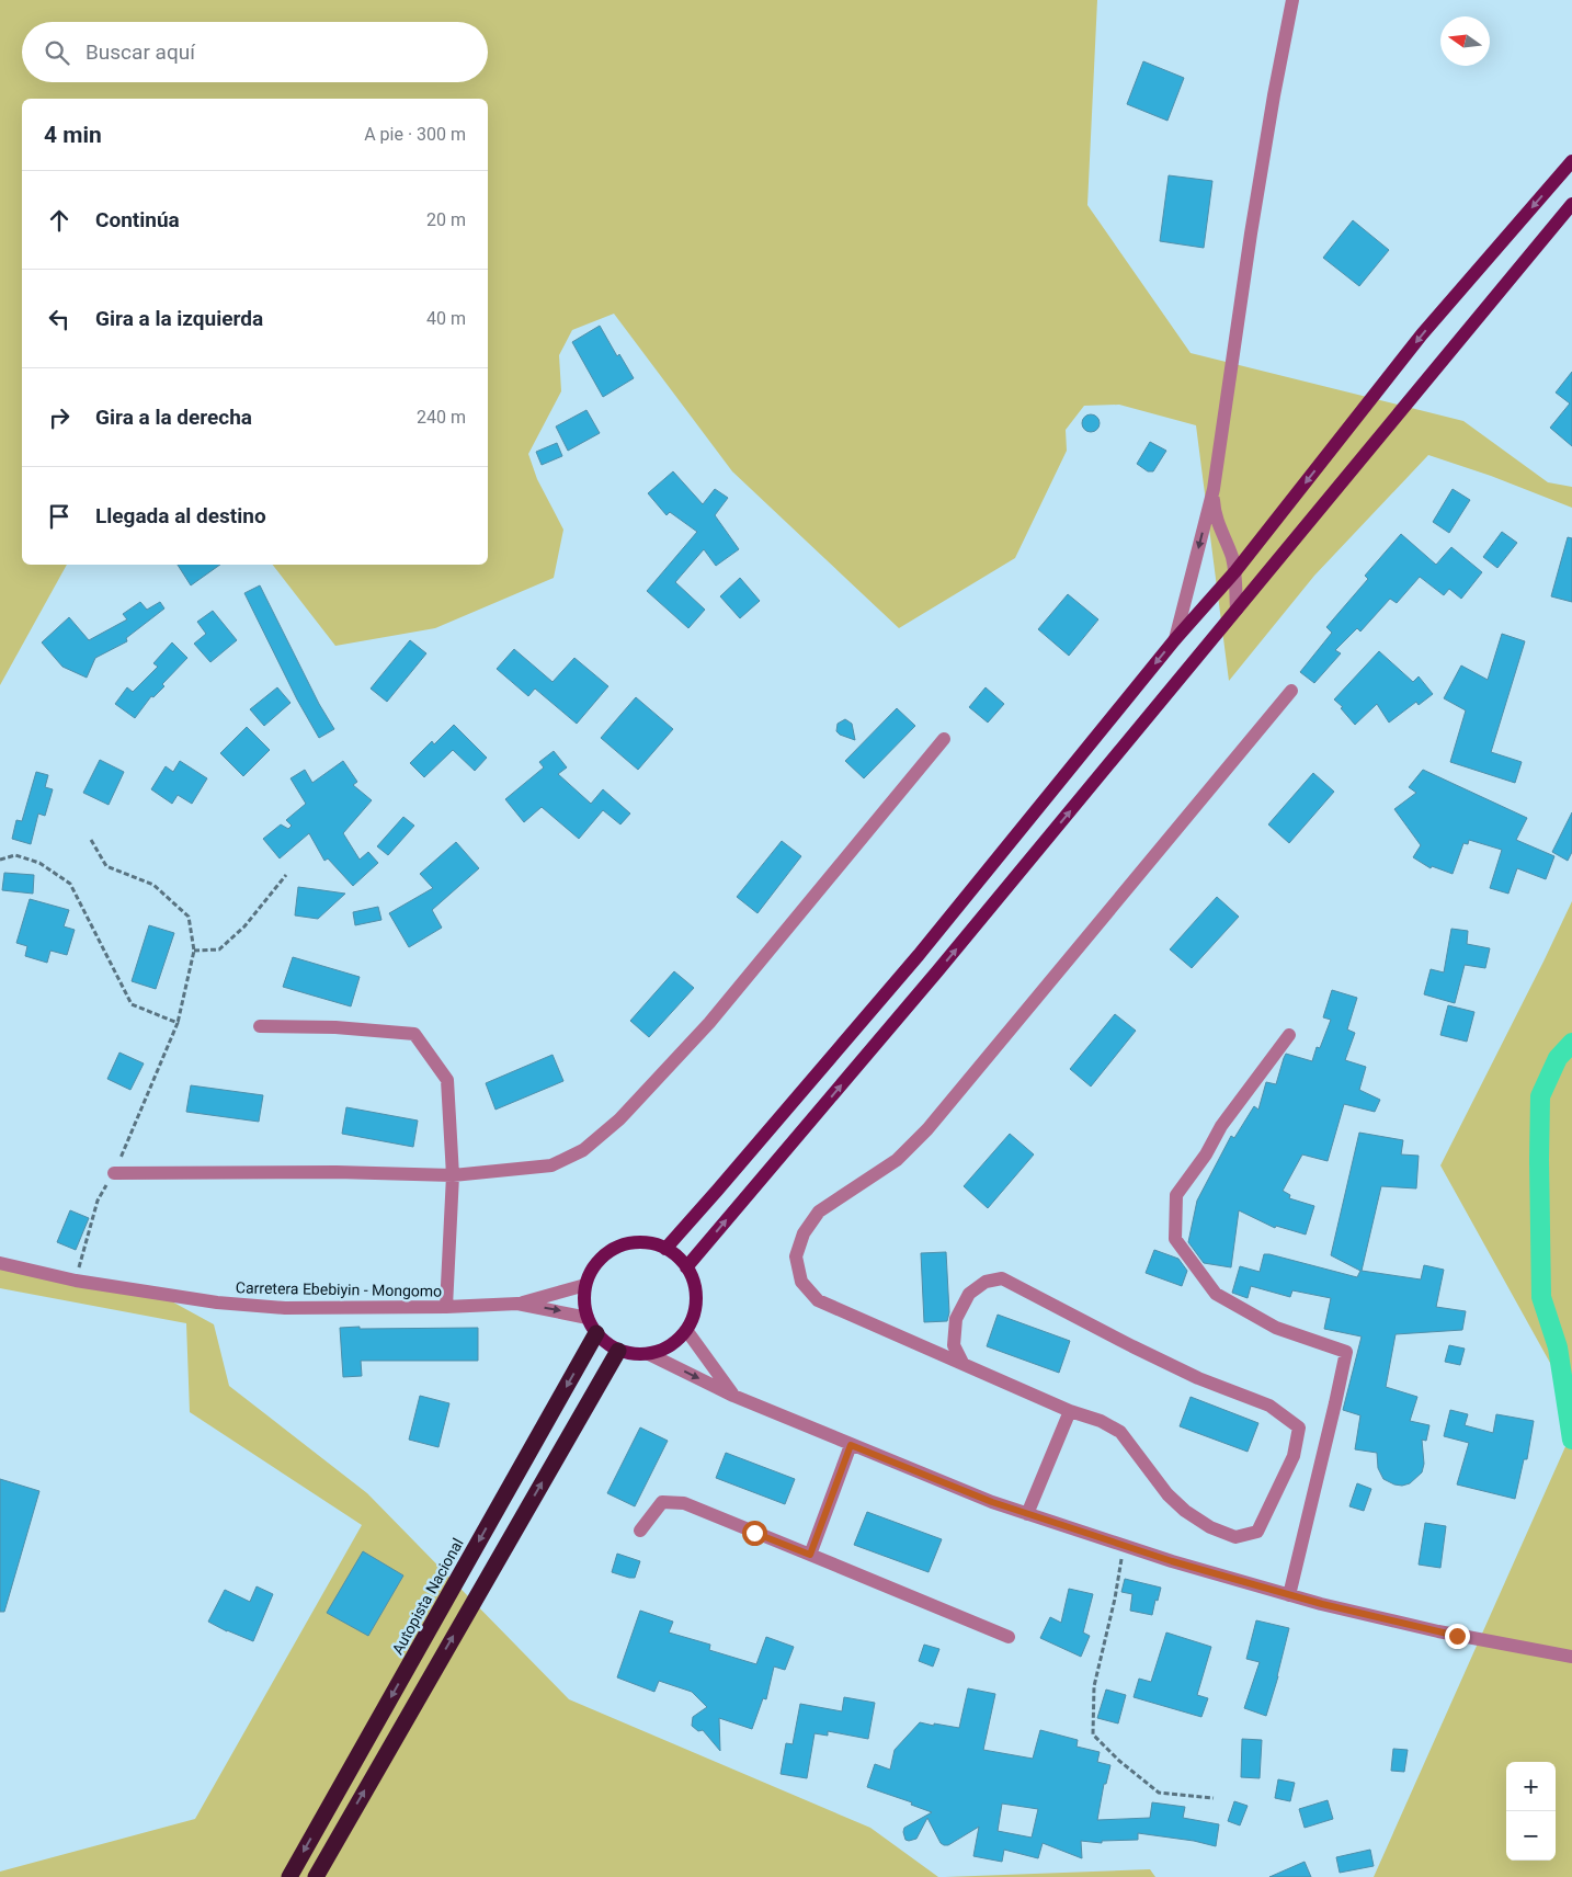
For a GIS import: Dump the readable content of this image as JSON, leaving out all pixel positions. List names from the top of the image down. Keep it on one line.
{"streets":{"highway":["Autopista Nacional"],"street":["Carretera Ebebiyin - Mongomo"]},"crossings":[["Carretera Ebebiyin - Mongomo","Autopista Nacional"]],"north":"left","page":{"search":"Buscar aquí","heading":["4 min","A pie · 300 m"],"list":[["Continúa","20 m"],["Gira a la izquierda","40 m"],["Gira a la derecha","240 m"],"Llegada al destino"],"map_buttons":["+","−"]}}
